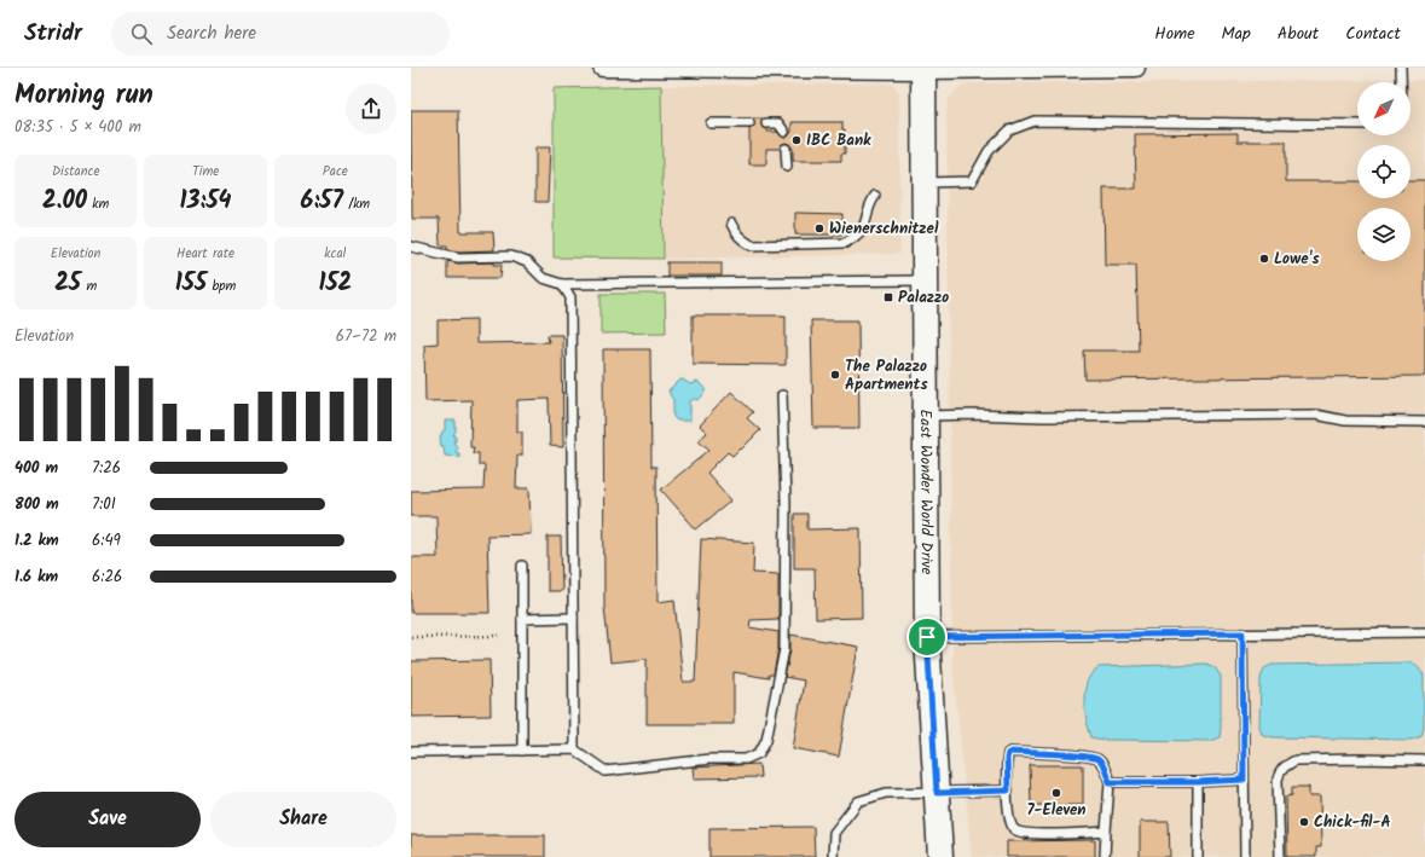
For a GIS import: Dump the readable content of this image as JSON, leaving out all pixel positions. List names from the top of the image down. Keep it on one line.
{"streets":{"main road":["East Wonder World Drive"]},"places":{"other":["IBC Bank","Wienerschnitzel","Lowe's","The Palazzo Apartments","7-Eleven","Chick-fil-A"],"transit":["Palazzo"]},"north":"bottom left","page":{"header":"Stridr","search":"Search here","nav":["Home","Map","About","Contact"],"heading":["Morning run","08:35 · 5 × 400 m"],"stats":[["Distance","2.00 km"],["Time","13:54"],["Pace","6:57 /km"],["Elevation","25 m"],["Heart rate","155 bpm"],["kcal","152"]],"chart":["Elevation","67–72 m"],"list":[{"name":"400 m","note":"7:26"},{"name":"800 m","note":"7:01"},{"name":"1.2 km","note":"6:49"},{"name":"1.6 km","note":"6:26"}],"buttons":["Save","Share"]}}
